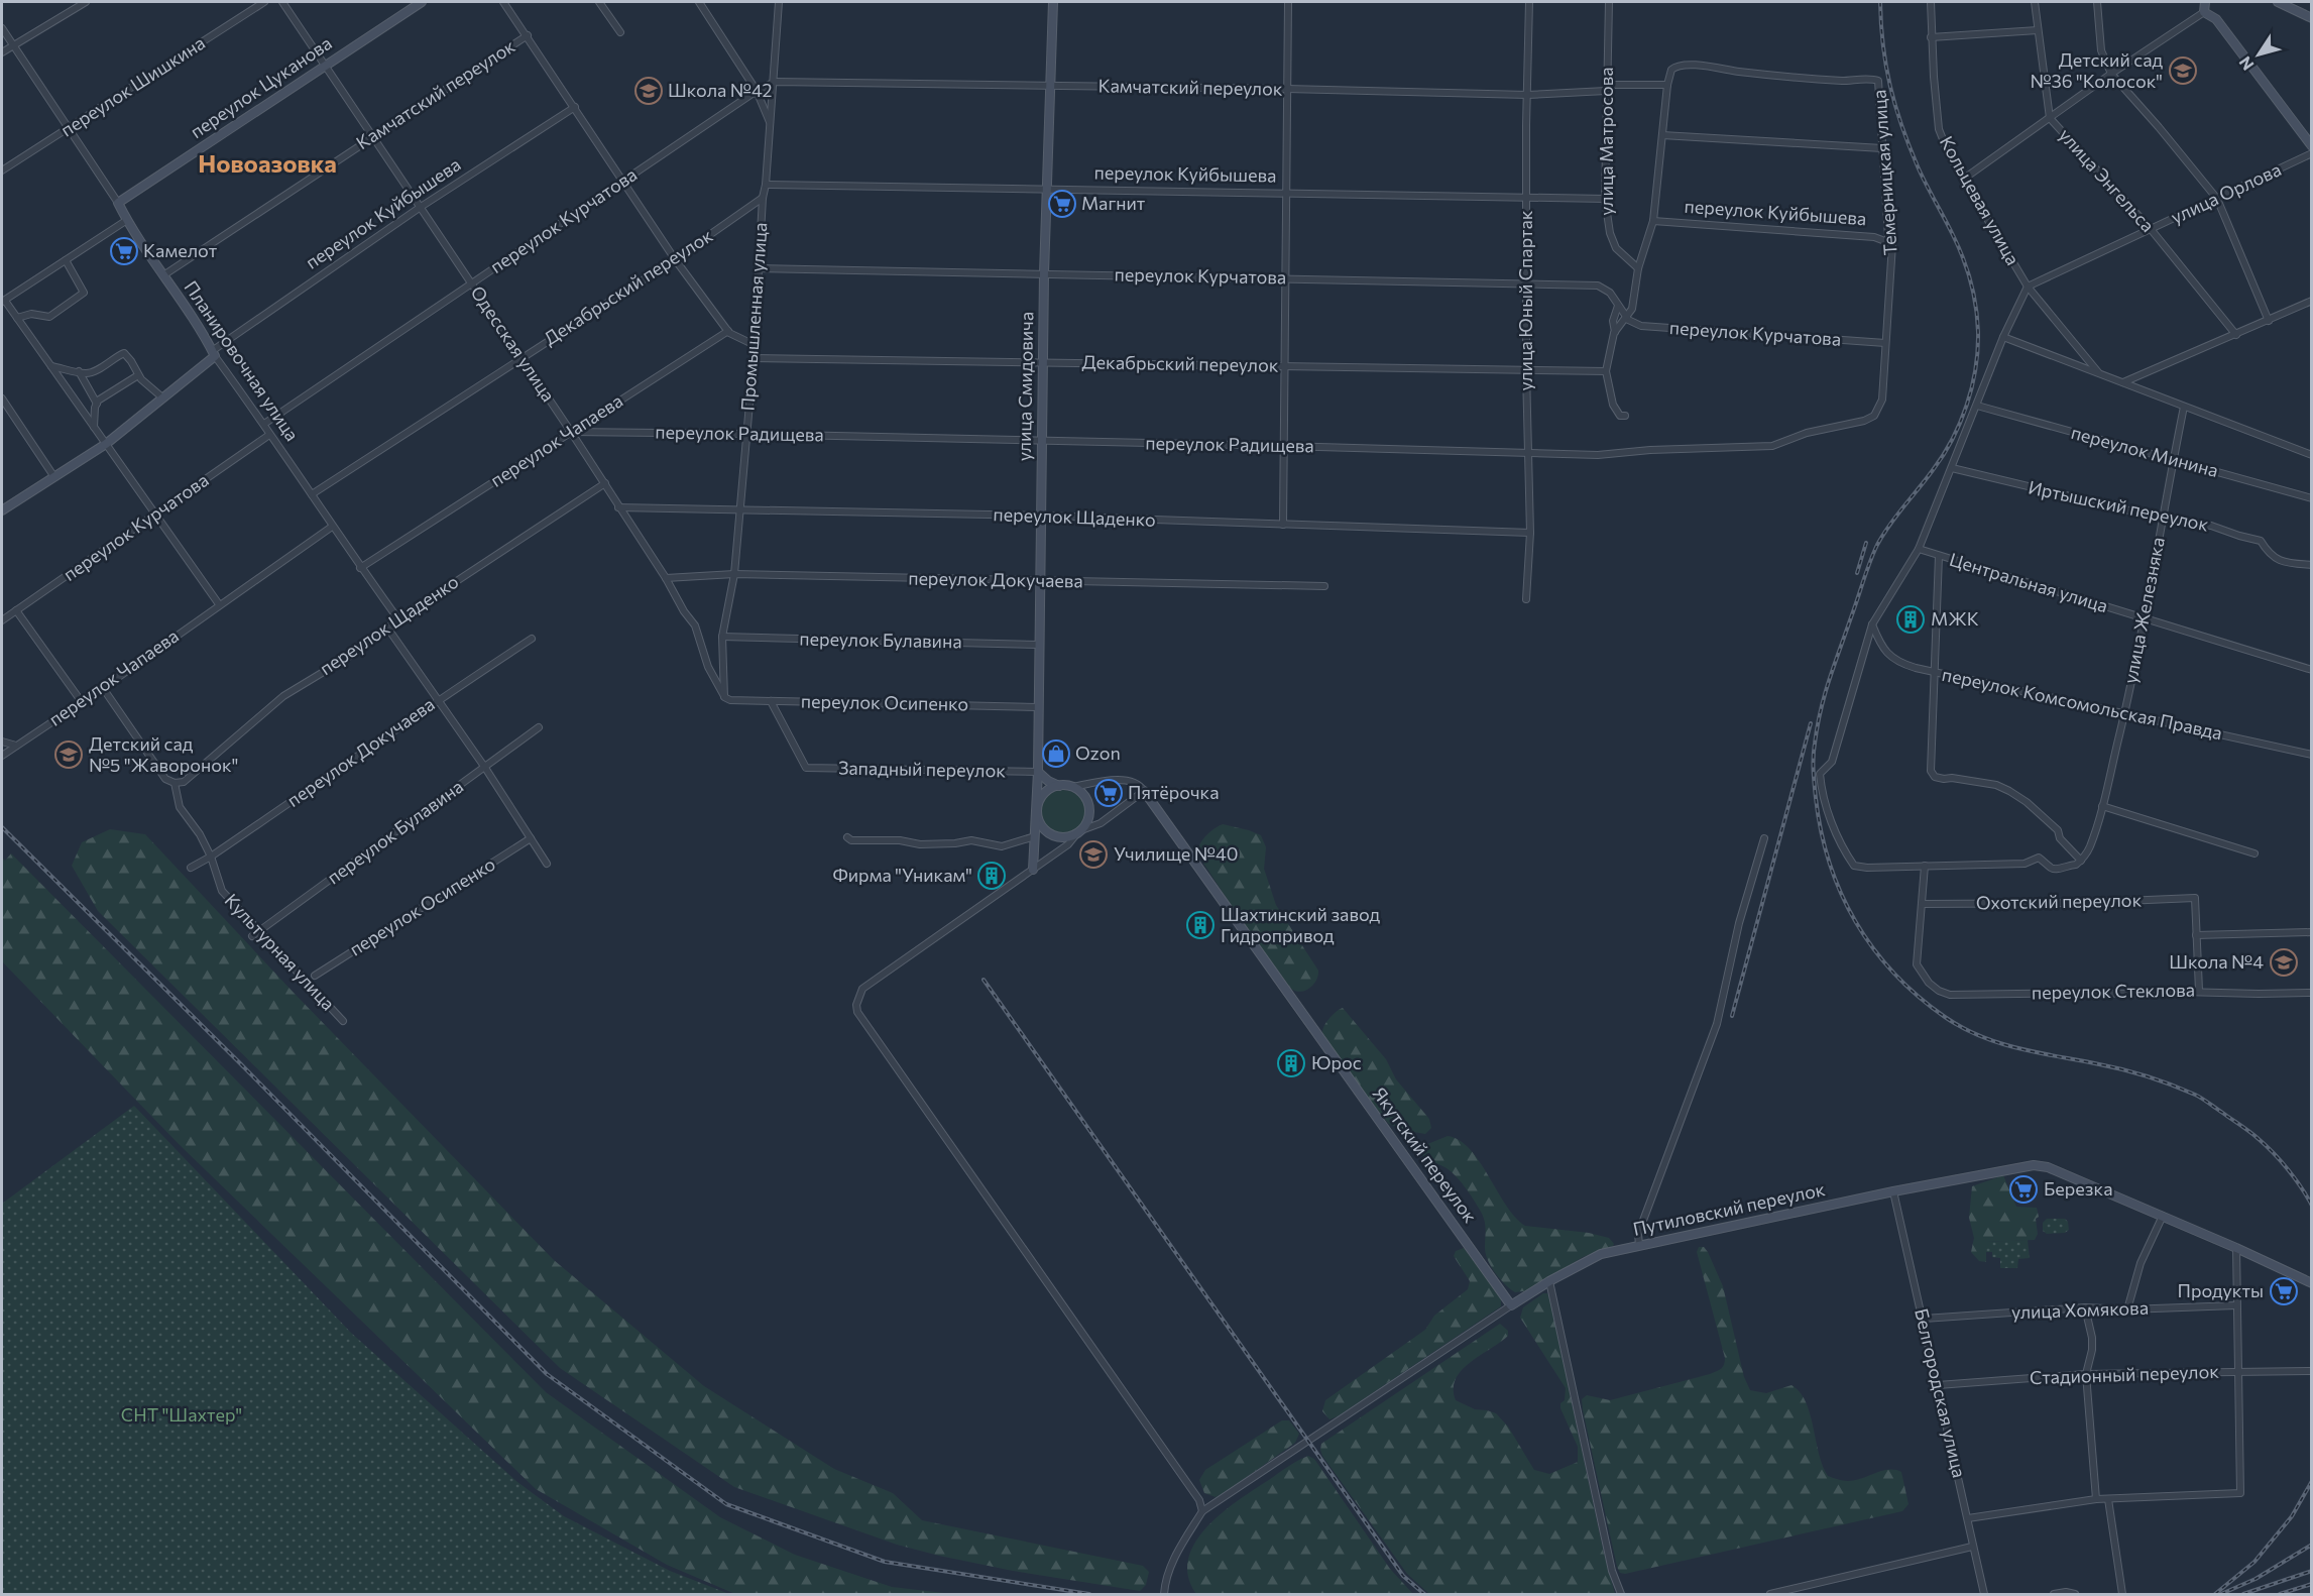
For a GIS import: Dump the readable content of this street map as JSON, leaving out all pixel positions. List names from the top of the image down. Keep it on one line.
{"streets":{"main road":["переулок Цуканова","переулок Куйбышева","Планировочная улица","улица Смидовича","Якутский переулок","Путиловский переулок"],"street":["переулок Шишкина","Камчатский переулок","улица Матросова","Темерницкая улица","улица Энгельса","улица Орлова","Кольцевая улица","переулок Курчатова","Декабрьский переулок","улица Юный Спартак","Промышленная улица","Одесская улица","переулок Радищева","переулок Чапаева","переулок Минина","Иртышский переулок","переулок Щаденко","переулок Докучаева","Центральная улица","улица Железняка","переулок Булавина","переулок Осипенко","переулок Комсомольская Правда","Западный переулок","Охотский переулок","Культурная улица","переулок Стеклова","улица Хомякова","Стадионный переулок","Белгородская улица"]},"crossings":[["переулок Шишкина","Планировочная улица"],["переулок Цуканова","Одесская улица"],["переулок Цуканова","Планировочная улица"],["Камчатский переулок","улица Матросова"],["Камчатский переулок","Темерницкая улица"],["Камчатский переулок","переулок Курчатова"],["Камчатский переулок","улица Юный Спартак"],["Камчатский переулок","Промышленная улица"],["Камчатский переулок","Одесская улица"],["Камчатский переулок","Планировочная улица"],["Камчатский переулок","улица Смидовича"],["улица Матросова","переулок Куйбышева"],["Темерницкая улица","переулок Куйбышева"],["Темерницкая улица","переулок Курчатова"],["Темерницкая улица","переулок Радищева"],["переулок Куйбышева","улица Юный Спартак"],["переулок Куйбышева","Промышленная улица"],["переулок Куйбышева","Одесская улица"],["переулок Куйбышева","Планировочная улица"],["переулок Куйбышева","улица Смидовича"],["улица Энгельса","улица Орлова"],["улица Орлова","Кольцевая улица"],["Кольцевая улица","улица Железняка"],["переулок Курчатова","улица Юный Спартак"],["переулок Курчатова","Промышленная улица"],["переулок Курчатова","Одесская улица"],["переулок Курчатова","Планировочная улица"],["переулок Курчатова","улица Смидовича"],["Декабрьский переулок","улица Юный Спартак"],["Декабрьский переулок","Промышленная улица"],["Декабрьский переулок","Одесская улица"],["Декабрьский переулок","Планировочная улица"],["Декабрьский переулок","улица Смидовича"],["улица Юный Спартак","переулок Радищева"],["улица Юный Спартак","переулок Щаденко"],["Промышленная улица","Одесская улица"],["Промышленная улица","переулок Радищева"],["Промышленная улица","переулок Щаденко"],["Промышленная улица","переулок Докучаева"],["Промышленная улица","переулок Булавина"],["Промышленная улица","переулок Осипенко"],["Одесская улица","переулок Радищева"],["Одесская улица","переулок Чапаева"],["Одесская улица","переулок Щаденко"],["Одесская улица","переулок Докучаева"],["Одесская улица","переулок Осипенко"],["Планировочная улица","переулок Чапаева"],["Планировочная улица","переулок Щаденко"],["улица Смидовича","переулок Радищева"],["улица Смидовича","переулок Щаденко"],["улица Смидовича","переулок Докучаева"],["улица Смидовича","переулок Булавина"],["улица Смидовича","переулок Осипенко"],["улица Смидовича","Западный переулок"],["переулок Радищева","переулок Чапаева"],["переулок Чапаева","Культурная улица"],["переулок Минина","улица Железняка"],["Иртышский переулок","улица Железняка"],["переулок Щаденко","Культурная улица"],["переулок Докучаева","Культурная улица"],["Центральная улица","улица Железняка"],["улица Железняка","переулок Комсомольская Правда"],["переулок Булавина","Культурная улица"],["переулок Осипенко","Западный переулок"],["Охотский переулок","переулок Стеклова"],["Якутский переулок","Путиловский переулок"],["Путиловский переулок","Белгородская улица"],["улица Хомякова","Белгородская улица"],["Стадионный переулок","Белгородская улица"]],"districts":["Новоазовка"],"parks":["СНТ \"Шахтер\""],"places":{"school or university":["Детский сад №36 \"Колосок\"","Школа №42","Детский сад №5 \"Жаворонок\"","Училище №40","Школа №4"],"supermarket":["Магнит","Камелот","Пятёрочка","Березка","Продукты"],"building":["МЖК","Фирма \"Уникам\"","Шахтинский завод Гидропривод","Юрос"],"shop":["Ozon"]},"north":"bottom left"}
